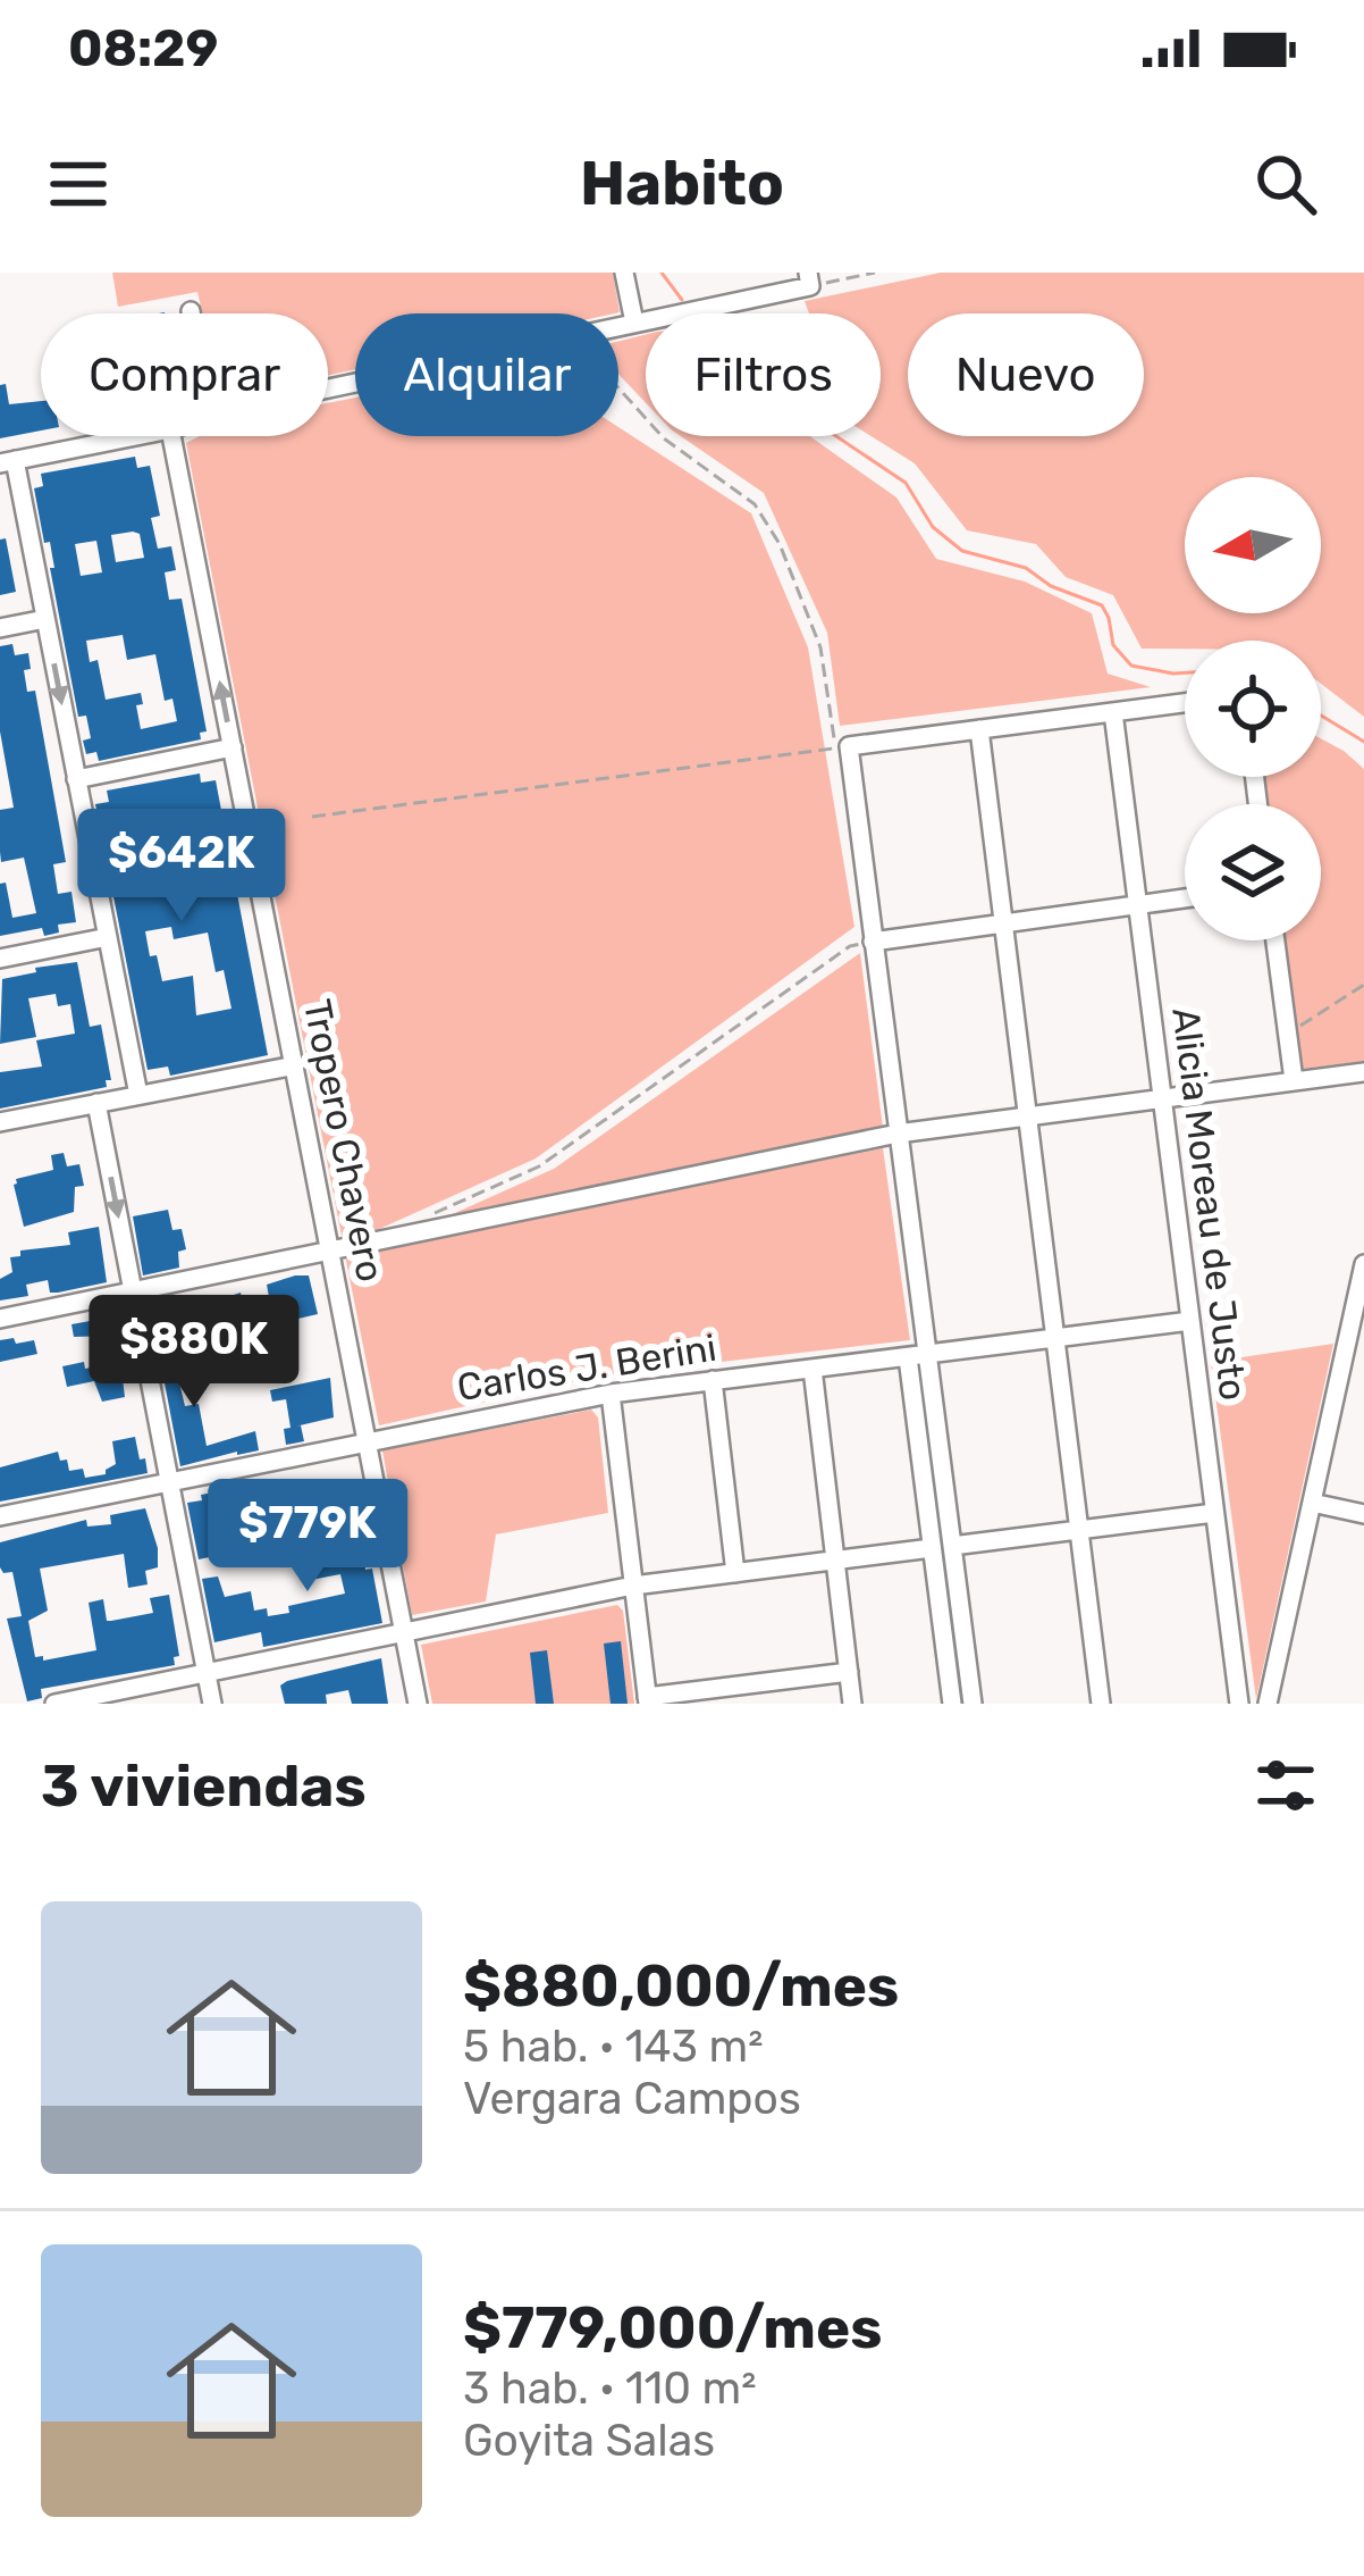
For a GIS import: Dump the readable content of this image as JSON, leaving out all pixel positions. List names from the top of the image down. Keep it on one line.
{"streets":{"street":["Tropero Chavero","Alicia Moreau de Justo","Carlos J. Berini"]},"crossings":[["Tropero Chavero","Carlos J. Berini"],["Alicia Moreau de Justo","Carlos J. Berini"]],"north":"left","page":{"status":"08:29","header":"Habito","chip":["Comprar","Alquilar","Filtros","Nuevo"],"price":["$642K","$880K","$779K"],"heading":"3 viviendas","list":[{"name":"$880,000/mes","note":"5 hab. · 143 m² · Vergara Campos"},{"name":"$779,000/mes","note":"3 hab. · 110 m² · Goyita Salas"}]}}
